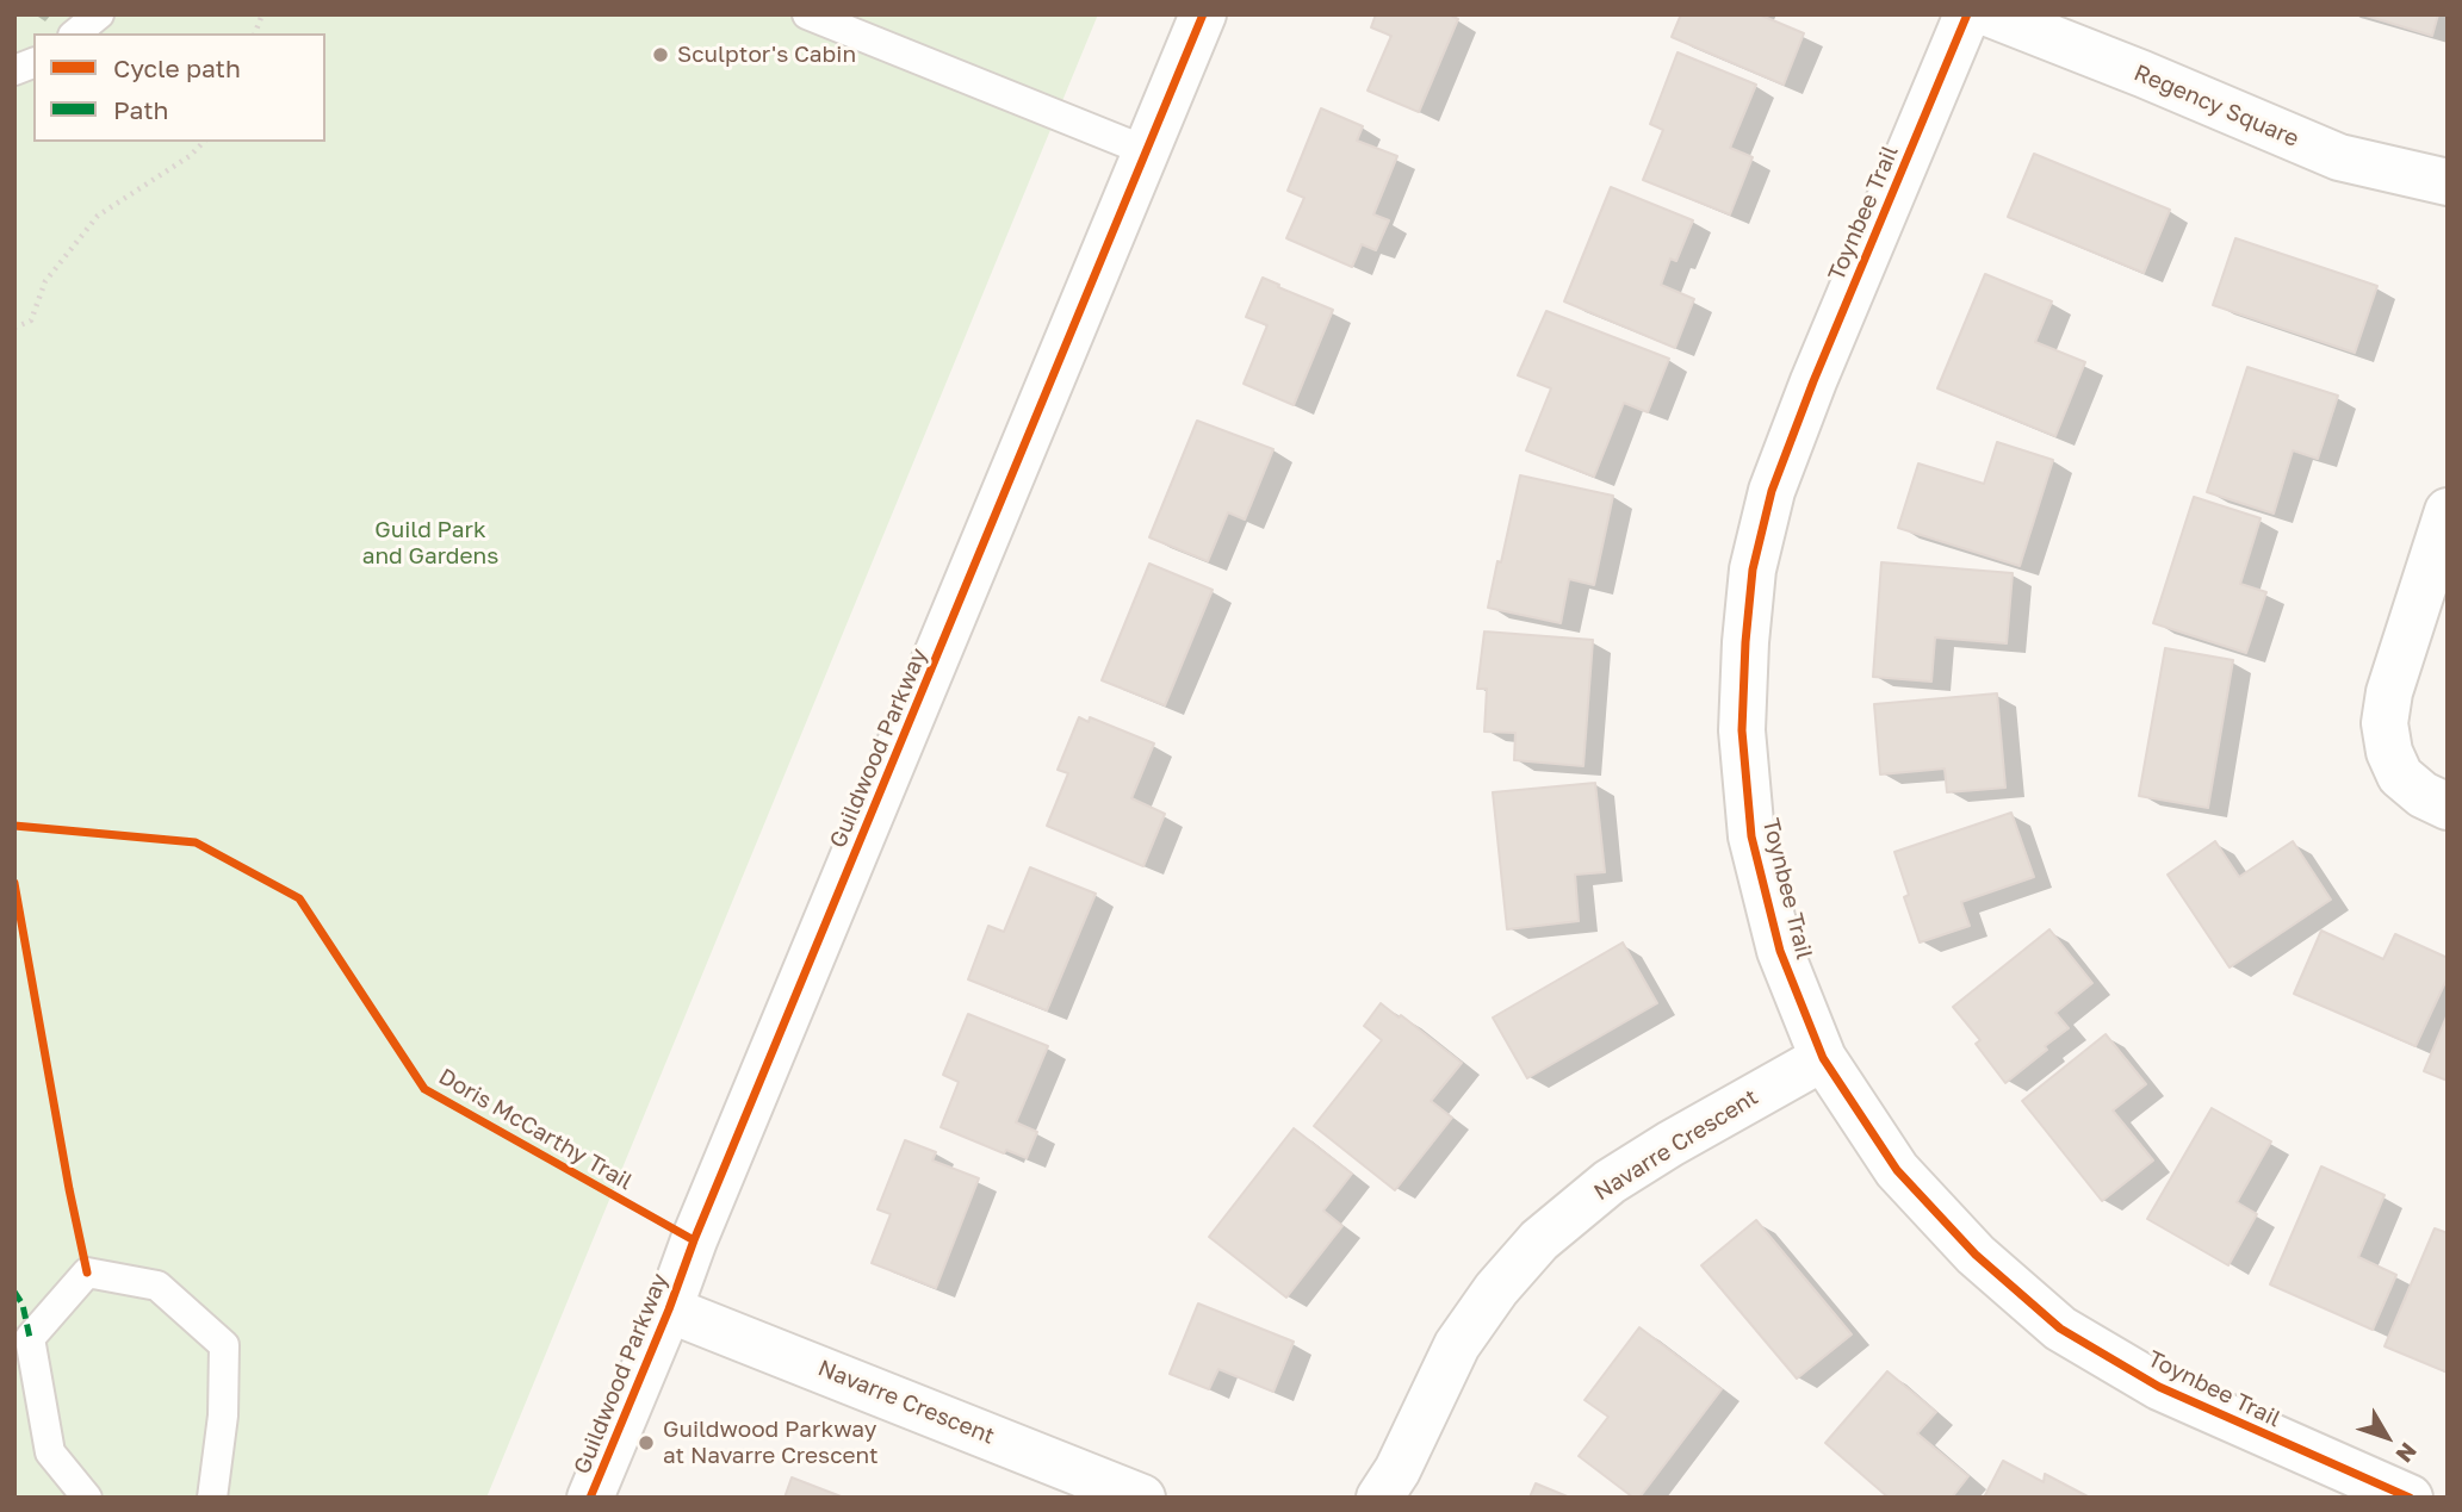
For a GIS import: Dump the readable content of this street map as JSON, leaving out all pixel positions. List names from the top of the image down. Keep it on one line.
{"streets":{"street":["Regency Square","Toynbee Trail","Guildwood Parkway","Navarre Crescent"],"cycle path":["Doris McCarthy Trail"]},"crossings":[["Toynbee Trail","Navarre Crescent"],["Guildwood Parkway","Navarre Crescent"]],"parks":["Guild Park and Gardens"],"places":["Sculptor's Cabin","Guildwood Parkway at Navarre Crescent"],"legend":["Cycle path","Path"],"north":"bottom right"}
